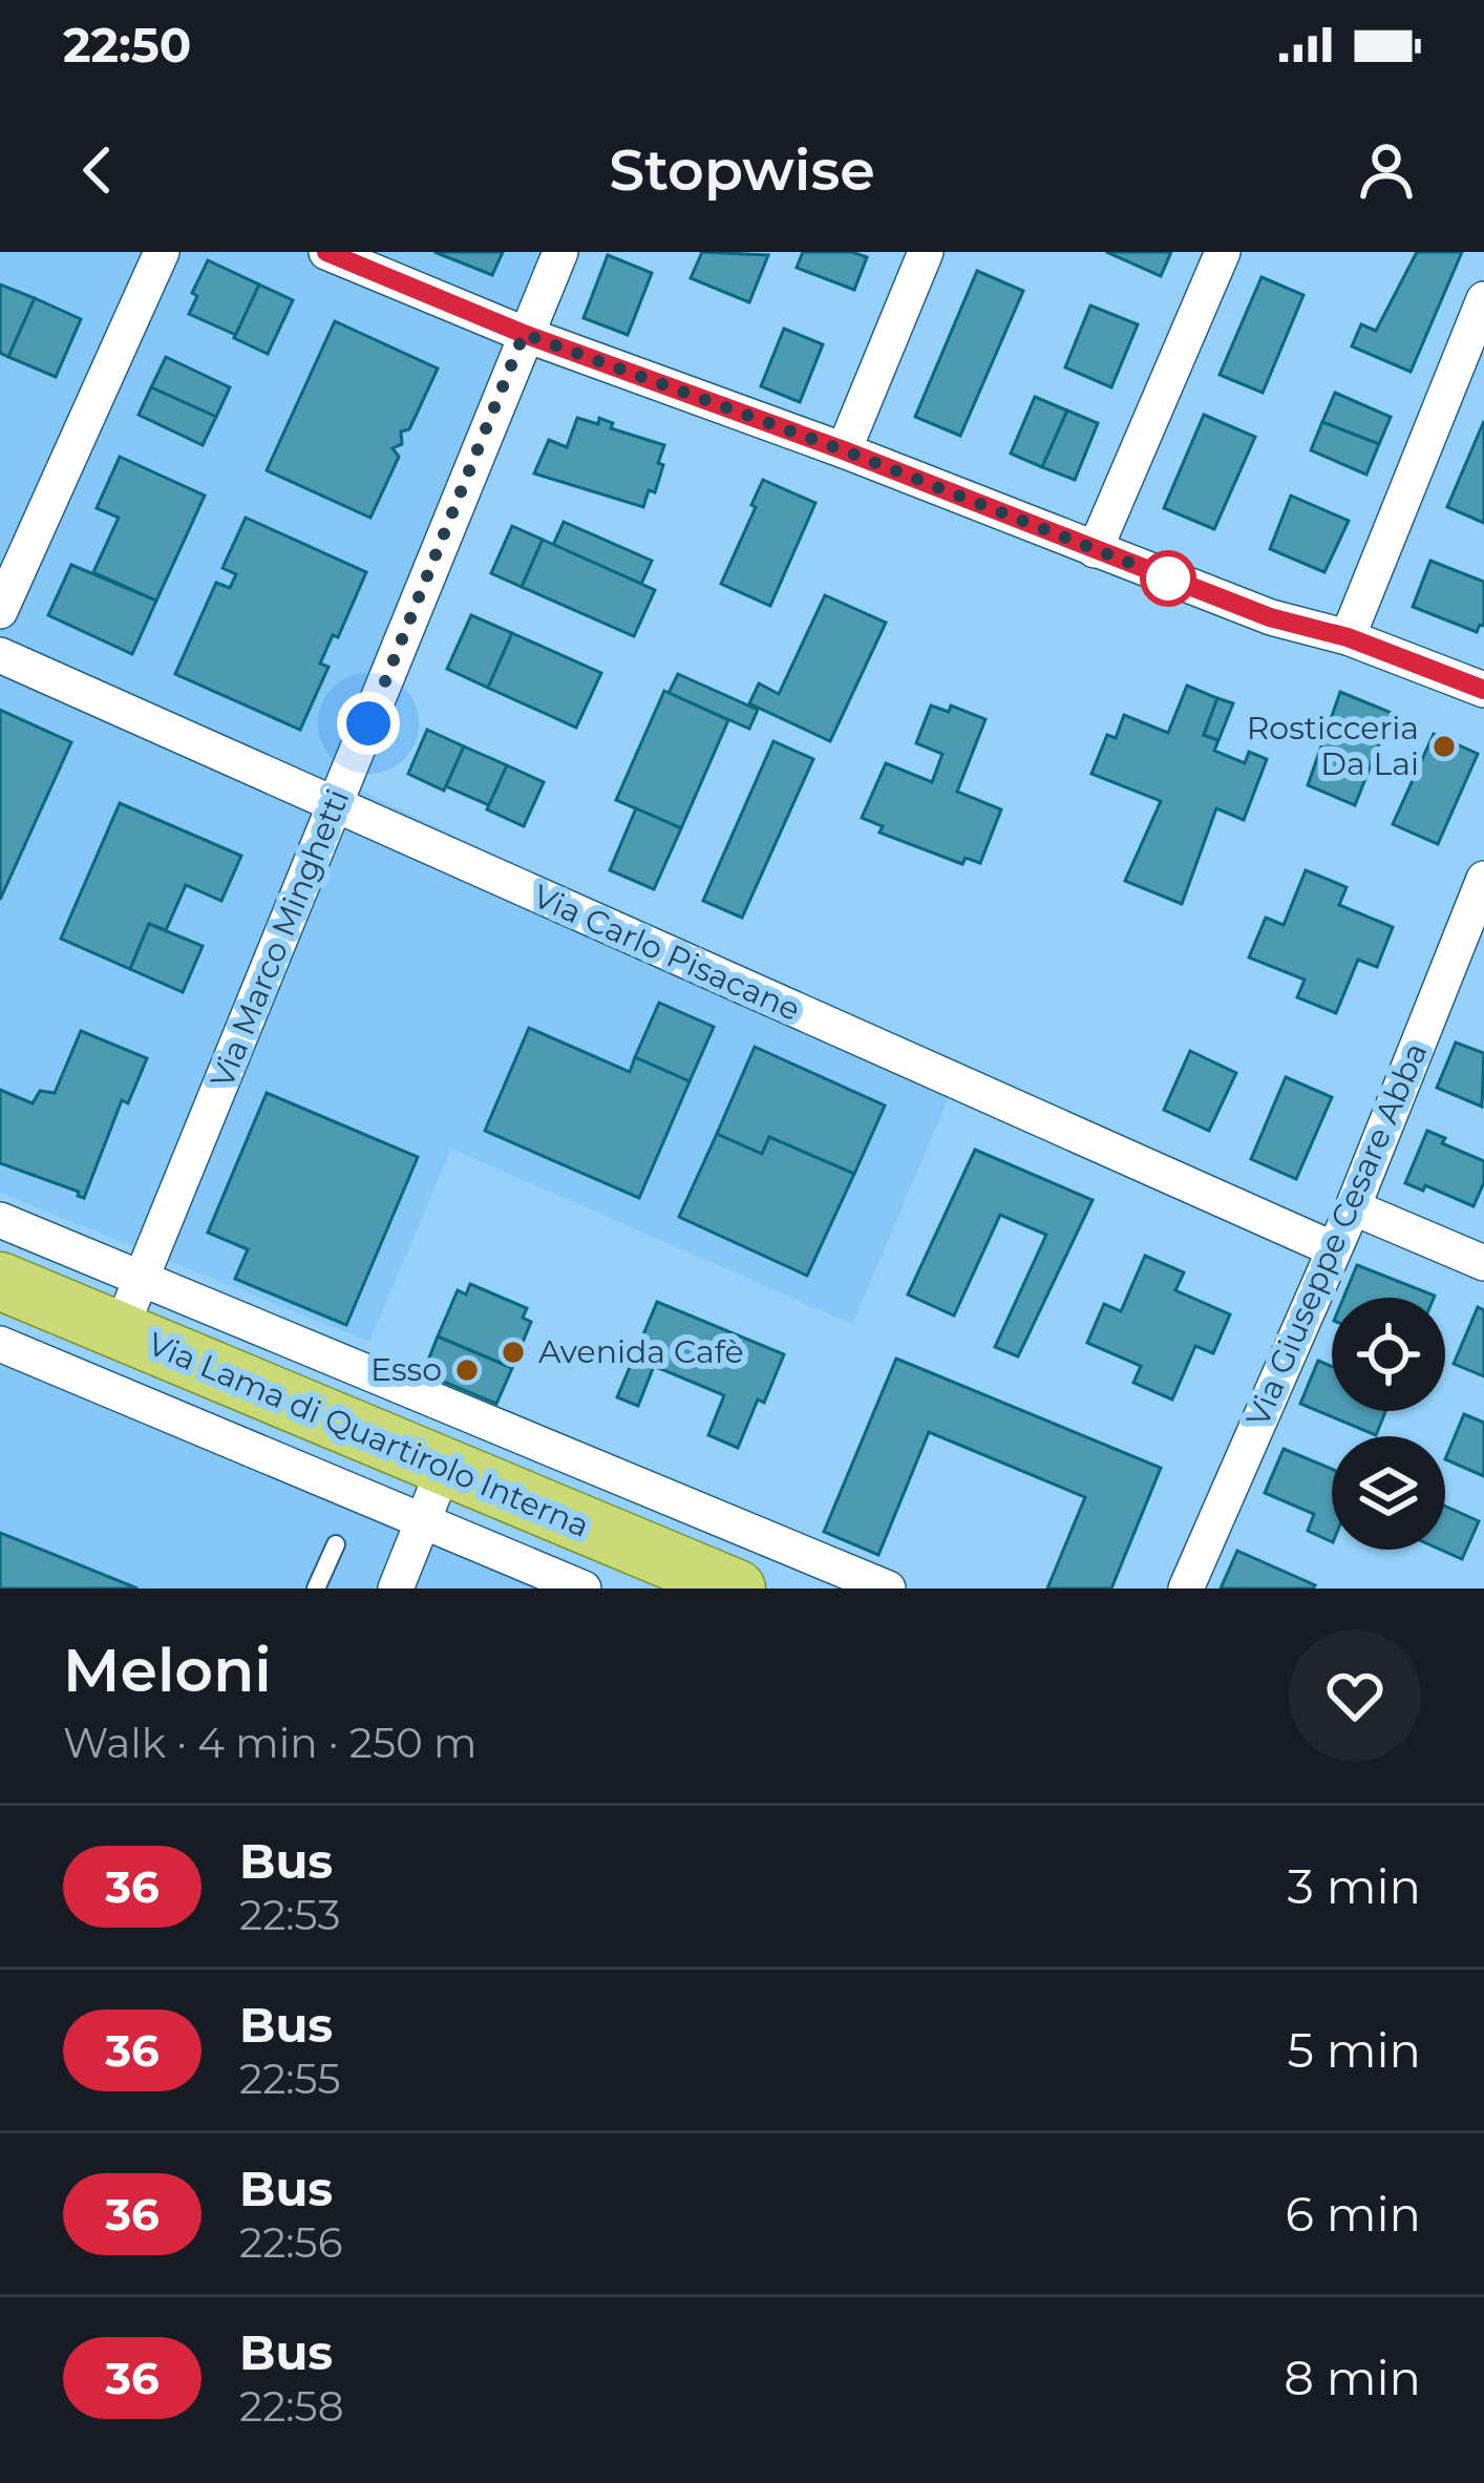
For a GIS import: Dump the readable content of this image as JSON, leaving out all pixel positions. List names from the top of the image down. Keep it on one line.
{"streets":{"main road":["Via Lama di Quartirolo Interna"],"street":["Via Marco Minghetti","Via Carlo Pisacane","Via Giuseppe Cesare Abba"]},"crossings":[["Via Marco Minghetti","Via Carlo Pisacane"],["Via Marco Minghetti","Via Lama di Quartirolo Interna"],["Via Carlo Pisacane","Via Giuseppe Cesare Abba"]],"places":["Rosticceria Da Lai","Avenida Cafè","Esso"],"lines":["bus line 36"],"page":{"status":"22:50","header":"Stopwise","heading":["Meloni","Walk · 4 min · 250 m"],"list":[{"mark":"36","name":"Bus","note":"22:53","value":"3 min"},{"mark":"36","name":"Bus","note":"22:55","value":"5 min"},{"mark":"36","name":"Bus","note":"22:56","value":"6 min"},{"mark":"36","name":"Bus","note":"22:58","value":"8 min"}]}}
